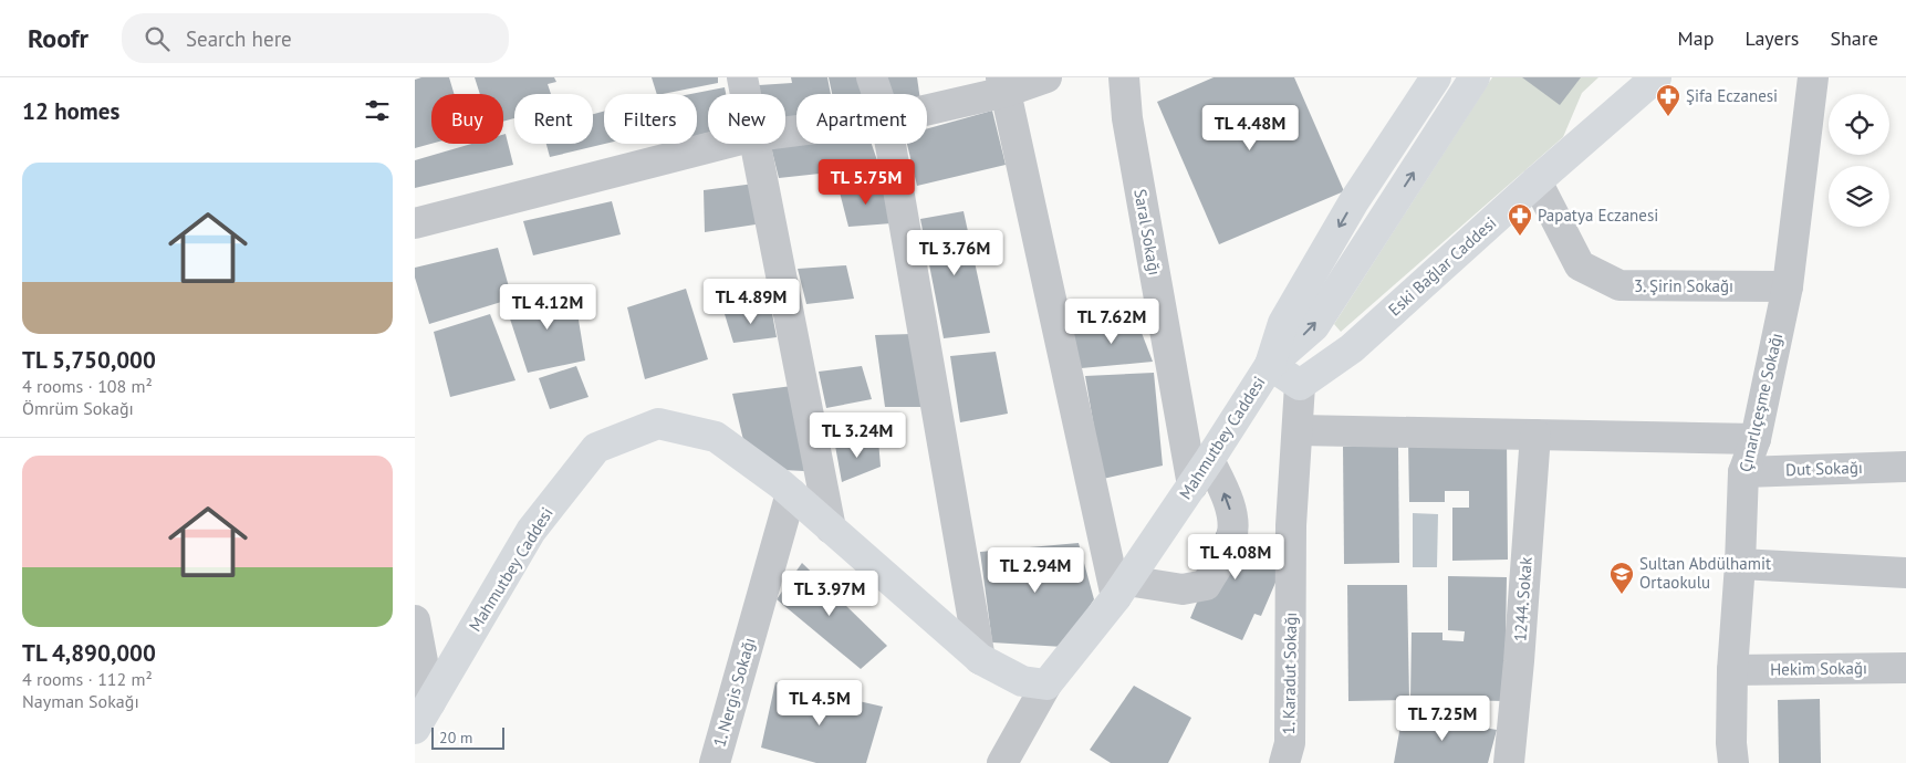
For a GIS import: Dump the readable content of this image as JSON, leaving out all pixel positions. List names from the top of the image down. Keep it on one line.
{"streets":{"main road":["Eski Bağlar Caddesi","Mahmutbey Caddesi"],"street":["Saral Sokağı","3. Şirin Sokağı","Çınarlıçeşme Sokağı","Dut Sokağı","1244. Sokak","Hekim Sokağı","1. Karadut Sokağı","1. Nergis Sokağı"]},"crossings":[["Saral Sokağı","Mahmutbey Caddesi"],["Eski Bağlar Caddesi","3. Şirin Sokağı"],["Eski Bağlar Caddesi","1. Karadut Sokağı"],["3. Şirin Sokağı","Çınarlıçeşme Sokağı"],["Çınarlıçeşme Sokağı","Dut Sokağı"],["Çınarlıçeşme Sokağı","Hekim Sokağı"],["Mahmutbey Caddesi","1. Nergis Sokağı"]],"places":{"pharmacy":["Şifa Eczanesi","Papatya Eczanesi"],"school or university":["Sultan Abdülhamit Ortaokulu"]},"scale_bar":"20 m","page":{"header":"Roofr","search":"Search here","nav":["Map","Layers","Share"],"heading":"12 homes","chip":["Buy","Rent","Filters","New","Apartment"],"price":["TL 4.48M","TL 5.75M","TL 3.76M","TL 4.89M","TL 4.12M","TL 7.62M","TL 3.24M","TL 4.08M","TL 2.94M","TL 3.97M","TL 4.5M","TL 7.25M"],"list":[{"name":"TL 5,750,000","note":"4 rooms · 108 m² · Ömrüm Sokağı"},{"name":"TL 4,890,000","note":"4 rooms · 112 m² · Nayman Sokağı"}],"scale":"20 m"}}
